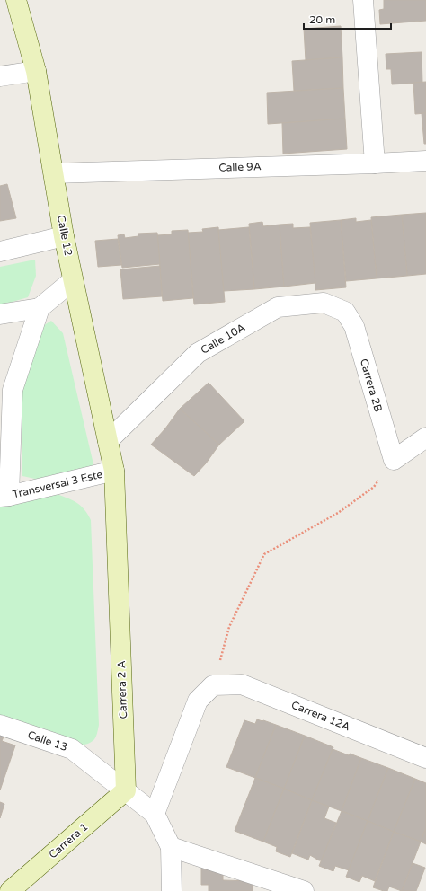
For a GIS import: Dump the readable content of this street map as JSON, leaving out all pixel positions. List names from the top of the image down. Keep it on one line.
{"streets":{"street":["Calle 9A","Calle 12","Calle 10A","Carrera 2B","Transversal 3 Este","Carrera 2 A","Carrera 12A","Calle 13","Carrera 1"]},"crossings":[["Calle 9A","Calle 12"],["Calle 12","Calle 10A"],["Calle 12","Transversal 3 Este"],["Calle 12","Carrera 2 A"],["Calle 10A","Carrera 2B"],["Transversal 3 Este","Carrera 2 A"],["Carrera 2 A","Calle 13"],["Carrera 2 A","Carrera 1"],["Calle 13","Carrera 1"]],"scale_bar":"20 m"}
